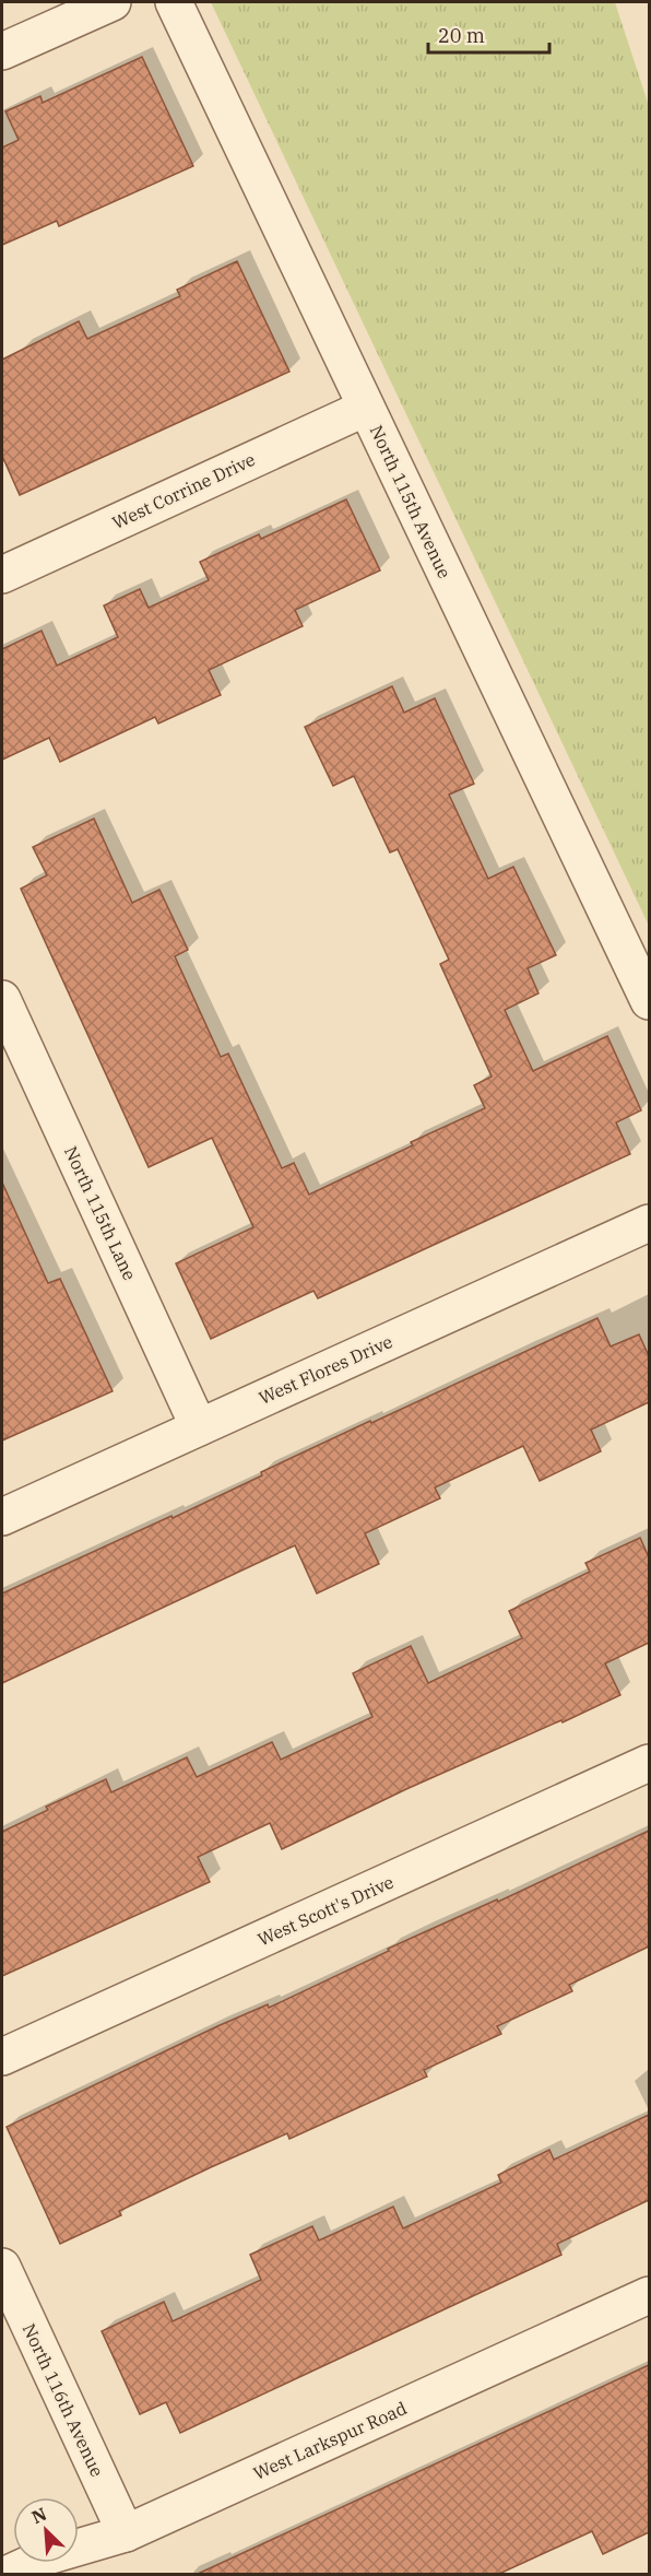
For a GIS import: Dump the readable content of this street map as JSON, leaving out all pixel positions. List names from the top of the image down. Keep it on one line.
{"streets":{"street":["West Corrine Drive","North 115th Avenue","North 115th Lane","West Flores Drive","West Scott's Drive","North 116th Avenue","West Larkspur Road"]},"crossings":[["West Corrine Drive","North 115th Avenue"],["North 115th Lane","West Flores Drive"],["North 116th Avenue","West Larkspur Road"]],"scale_bar":"20 m","north":"top left"}
